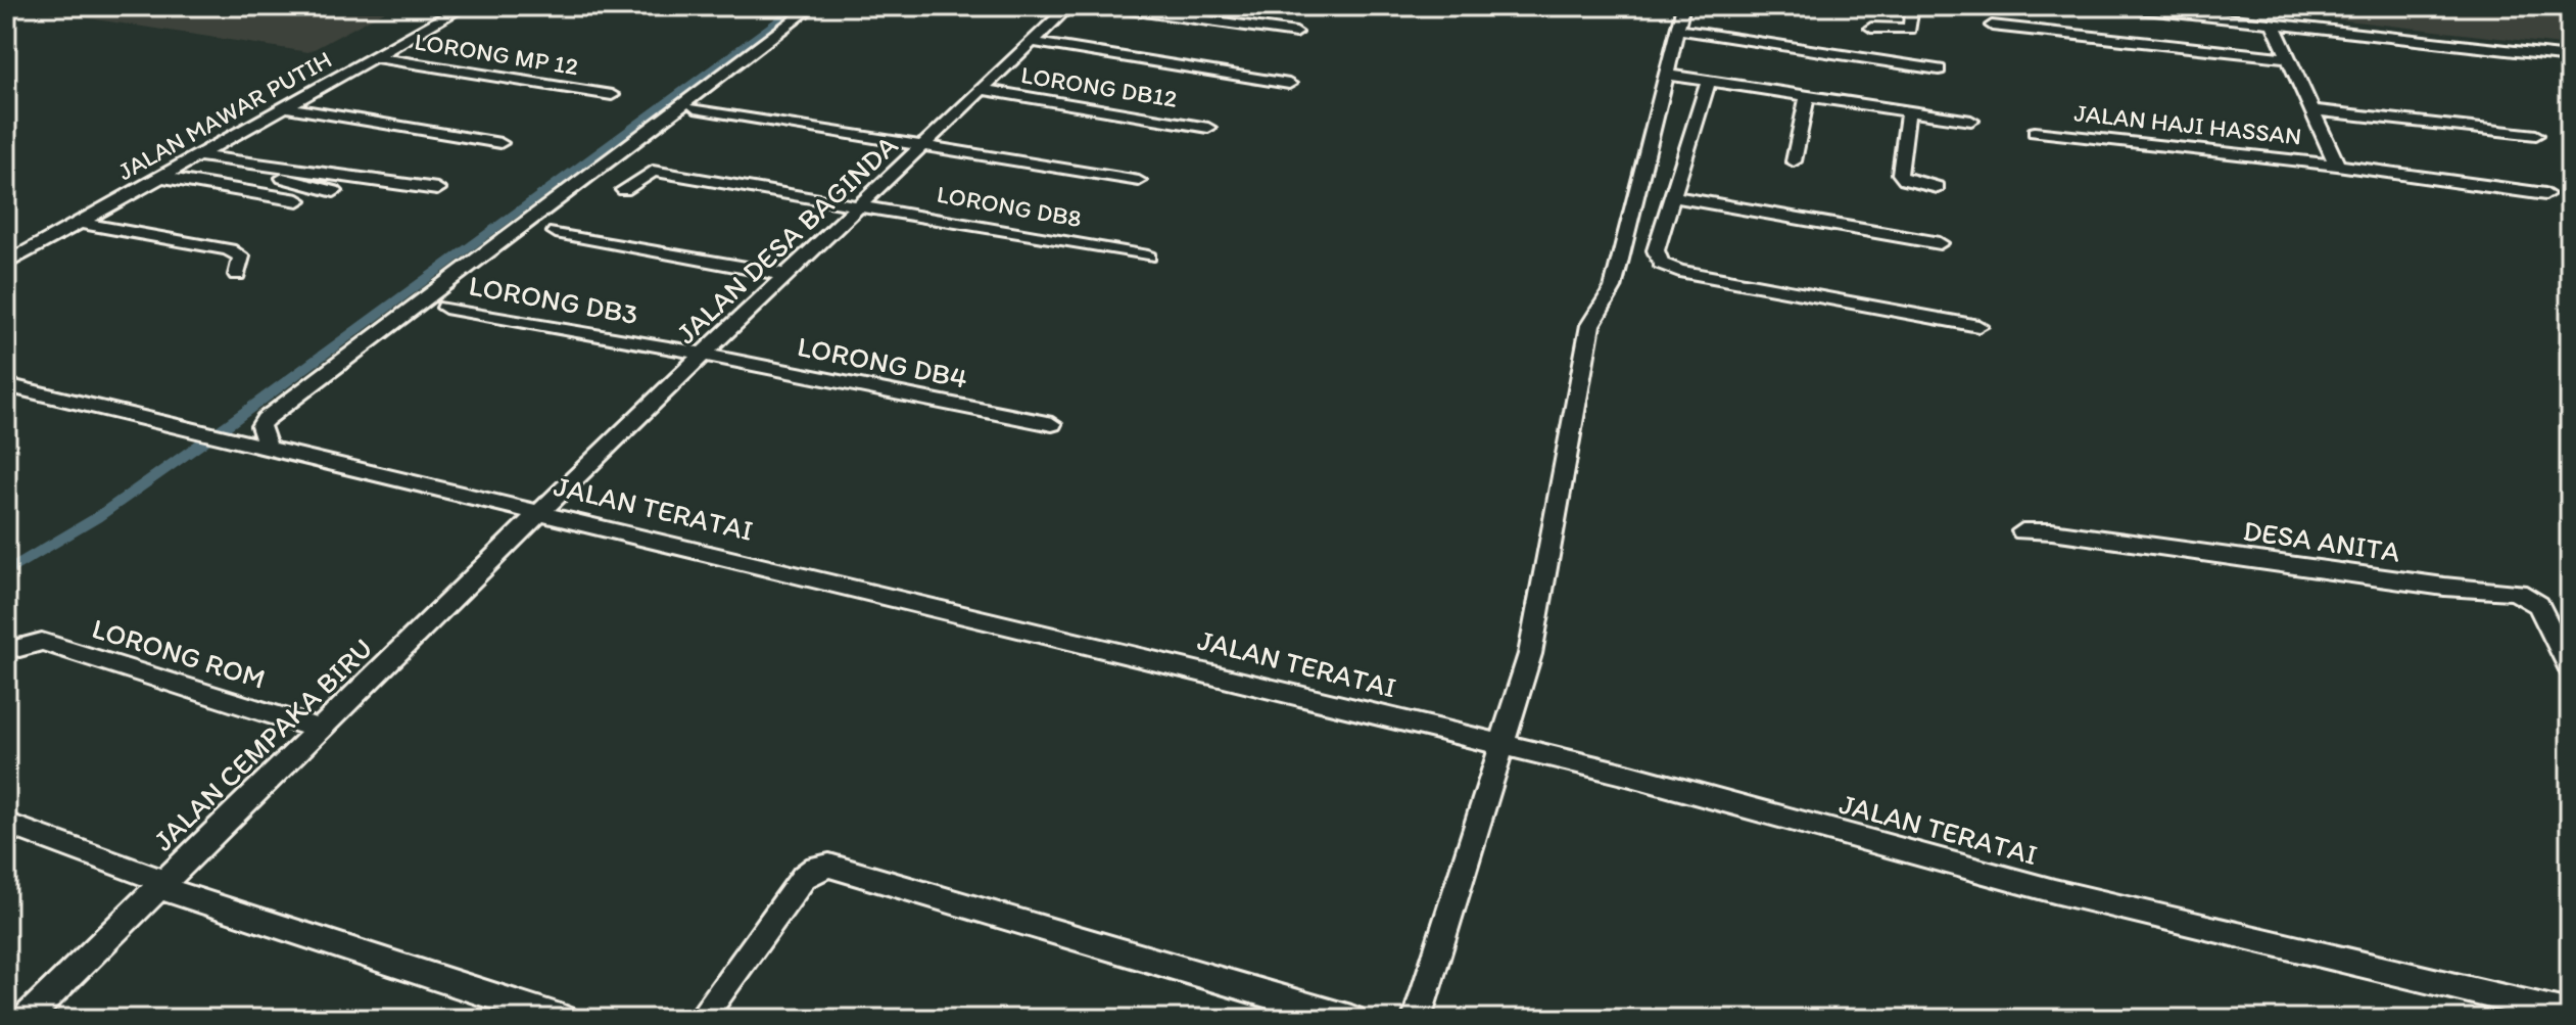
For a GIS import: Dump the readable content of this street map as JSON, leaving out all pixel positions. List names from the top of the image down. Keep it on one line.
{"streets":{"street":["LORONG MP 12","LORONG DB12","JALAN MAWAR PUTIH","JALAN HAJI HASSAN","LORONG DB8","JALAN DESA BAGINDA","LORONG DB3","LORONG DB4","JALAN TERATAI","DESA ANITA","LORONG ROM","JALAN CEMPAKA BIRU"]},"crossings":[["LORONG MP 12","JALAN MAWAR PUTIH"],["LORONG DB12","JALAN DESA BAGINDA"],["LORONG DB8","JALAN DESA BAGINDA"],["JALAN DESA BAGINDA","LORONG DB3"],["JALAN DESA BAGINDA","LORONG DB4"],["JALAN DESA BAGINDA","JALAN TERATAI"],["JALAN DESA BAGINDA","JALAN CEMPAKA BIRU"],["LORONG DB3","LORONG DB4"],["JALAN TERATAI","JALAN CEMPAKA BIRU"],["LORONG ROM","JALAN CEMPAKA BIRU"]]}
